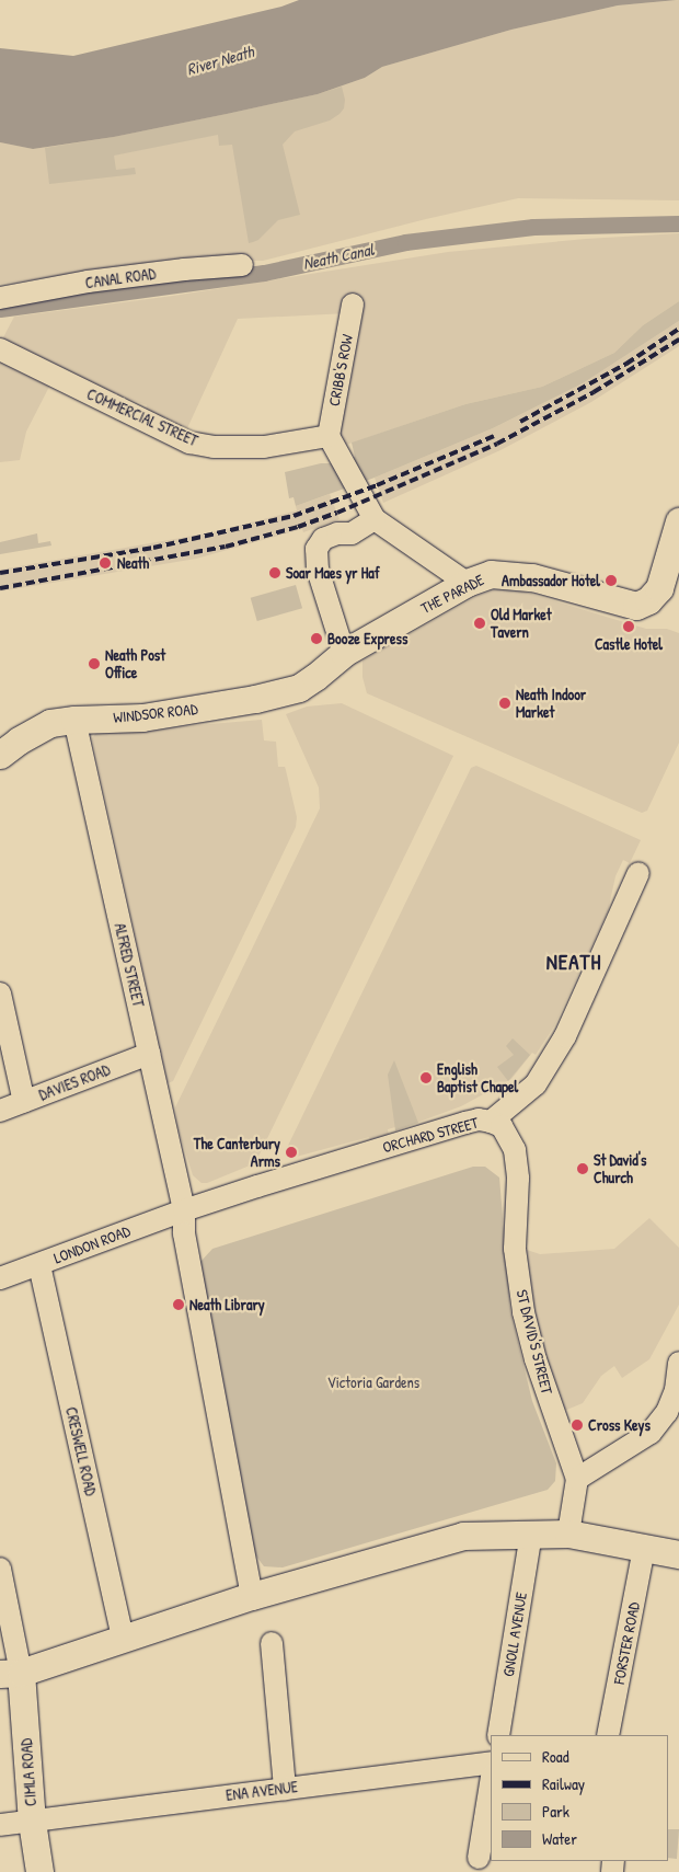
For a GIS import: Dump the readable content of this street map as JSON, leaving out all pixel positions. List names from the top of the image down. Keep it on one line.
{"streets":{"main road":["THE PARADE","WINDSOR ROAD","CIMLA ROAD"],"street":["CANAL ROAD","CRIBB'S ROW","COMMERCIAL STREET","ALFRED STREET","DAVIES ROAD","ORCHARD STREET","LONDON ROAD","ST DAVID'S STREET","CRESWELL ROAD","GNOLL AVENUE","FORSTER ROAD","ENA AVENUE"]},"crossings":[["CRIBB'S ROW","COMMERCIAL STREET"],["THE PARADE","WINDSOR ROAD"],["WINDSOR ROAD","ALFRED STREET"],["ALFRED STREET","DAVIES ROAD"],["ALFRED STREET","ORCHARD STREET"],["ALFRED STREET","LONDON ROAD"],["ORCHARD STREET","LONDON ROAD"],["ORCHARD STREET","ST DAVID'S STREET"],["LONDON ROAD","CRESWELL ROAD"],["CIMLA ROAD","ENA AVENUE"]],"districts":["NEATH"],"water":["River Neath","Neath Canal"],"parks":["Victoria Gardens"],"places":["Neath","Soar Maes yr Haf","Ambassador Hotel","Old Market Tavern","Castle Hotel","Booze Express","Neath Post Office","Neath Indoor Market","English Baptist Chapel","The Canterbury Arms","St David's Church","Neath Library","Cross Keys"],"legend":["Road","Railway","Park","Water"]}
